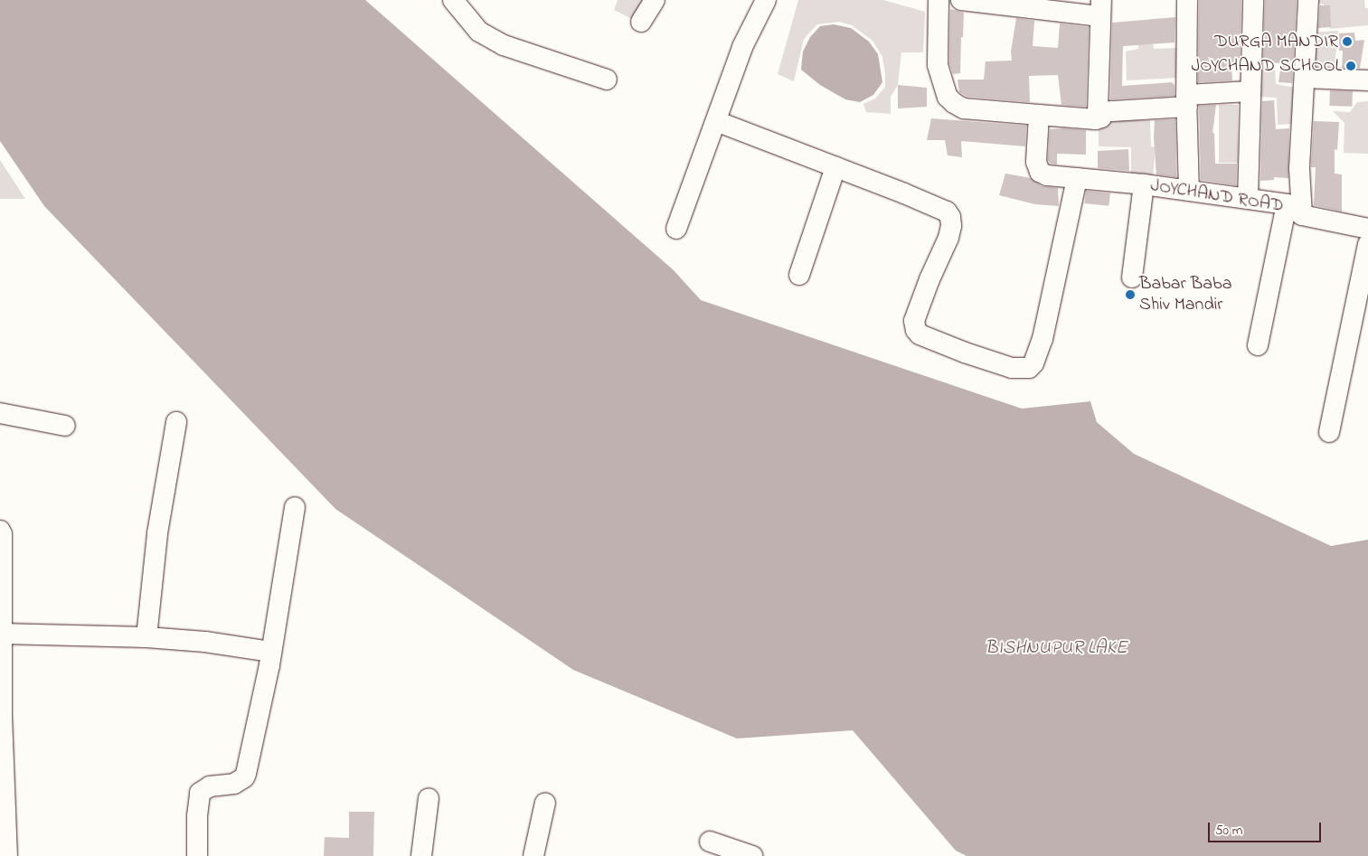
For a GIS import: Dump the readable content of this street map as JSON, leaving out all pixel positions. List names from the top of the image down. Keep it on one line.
{"streets":{"street":["JOYCHAND ROAD"]},"water":["BISHNUPUR LAKE"],"places":["DURGA MANDIR","JOYCHAND SCHOOL","Babar Baba Shiv Mandir"],"scale_bar":"50 m"}
